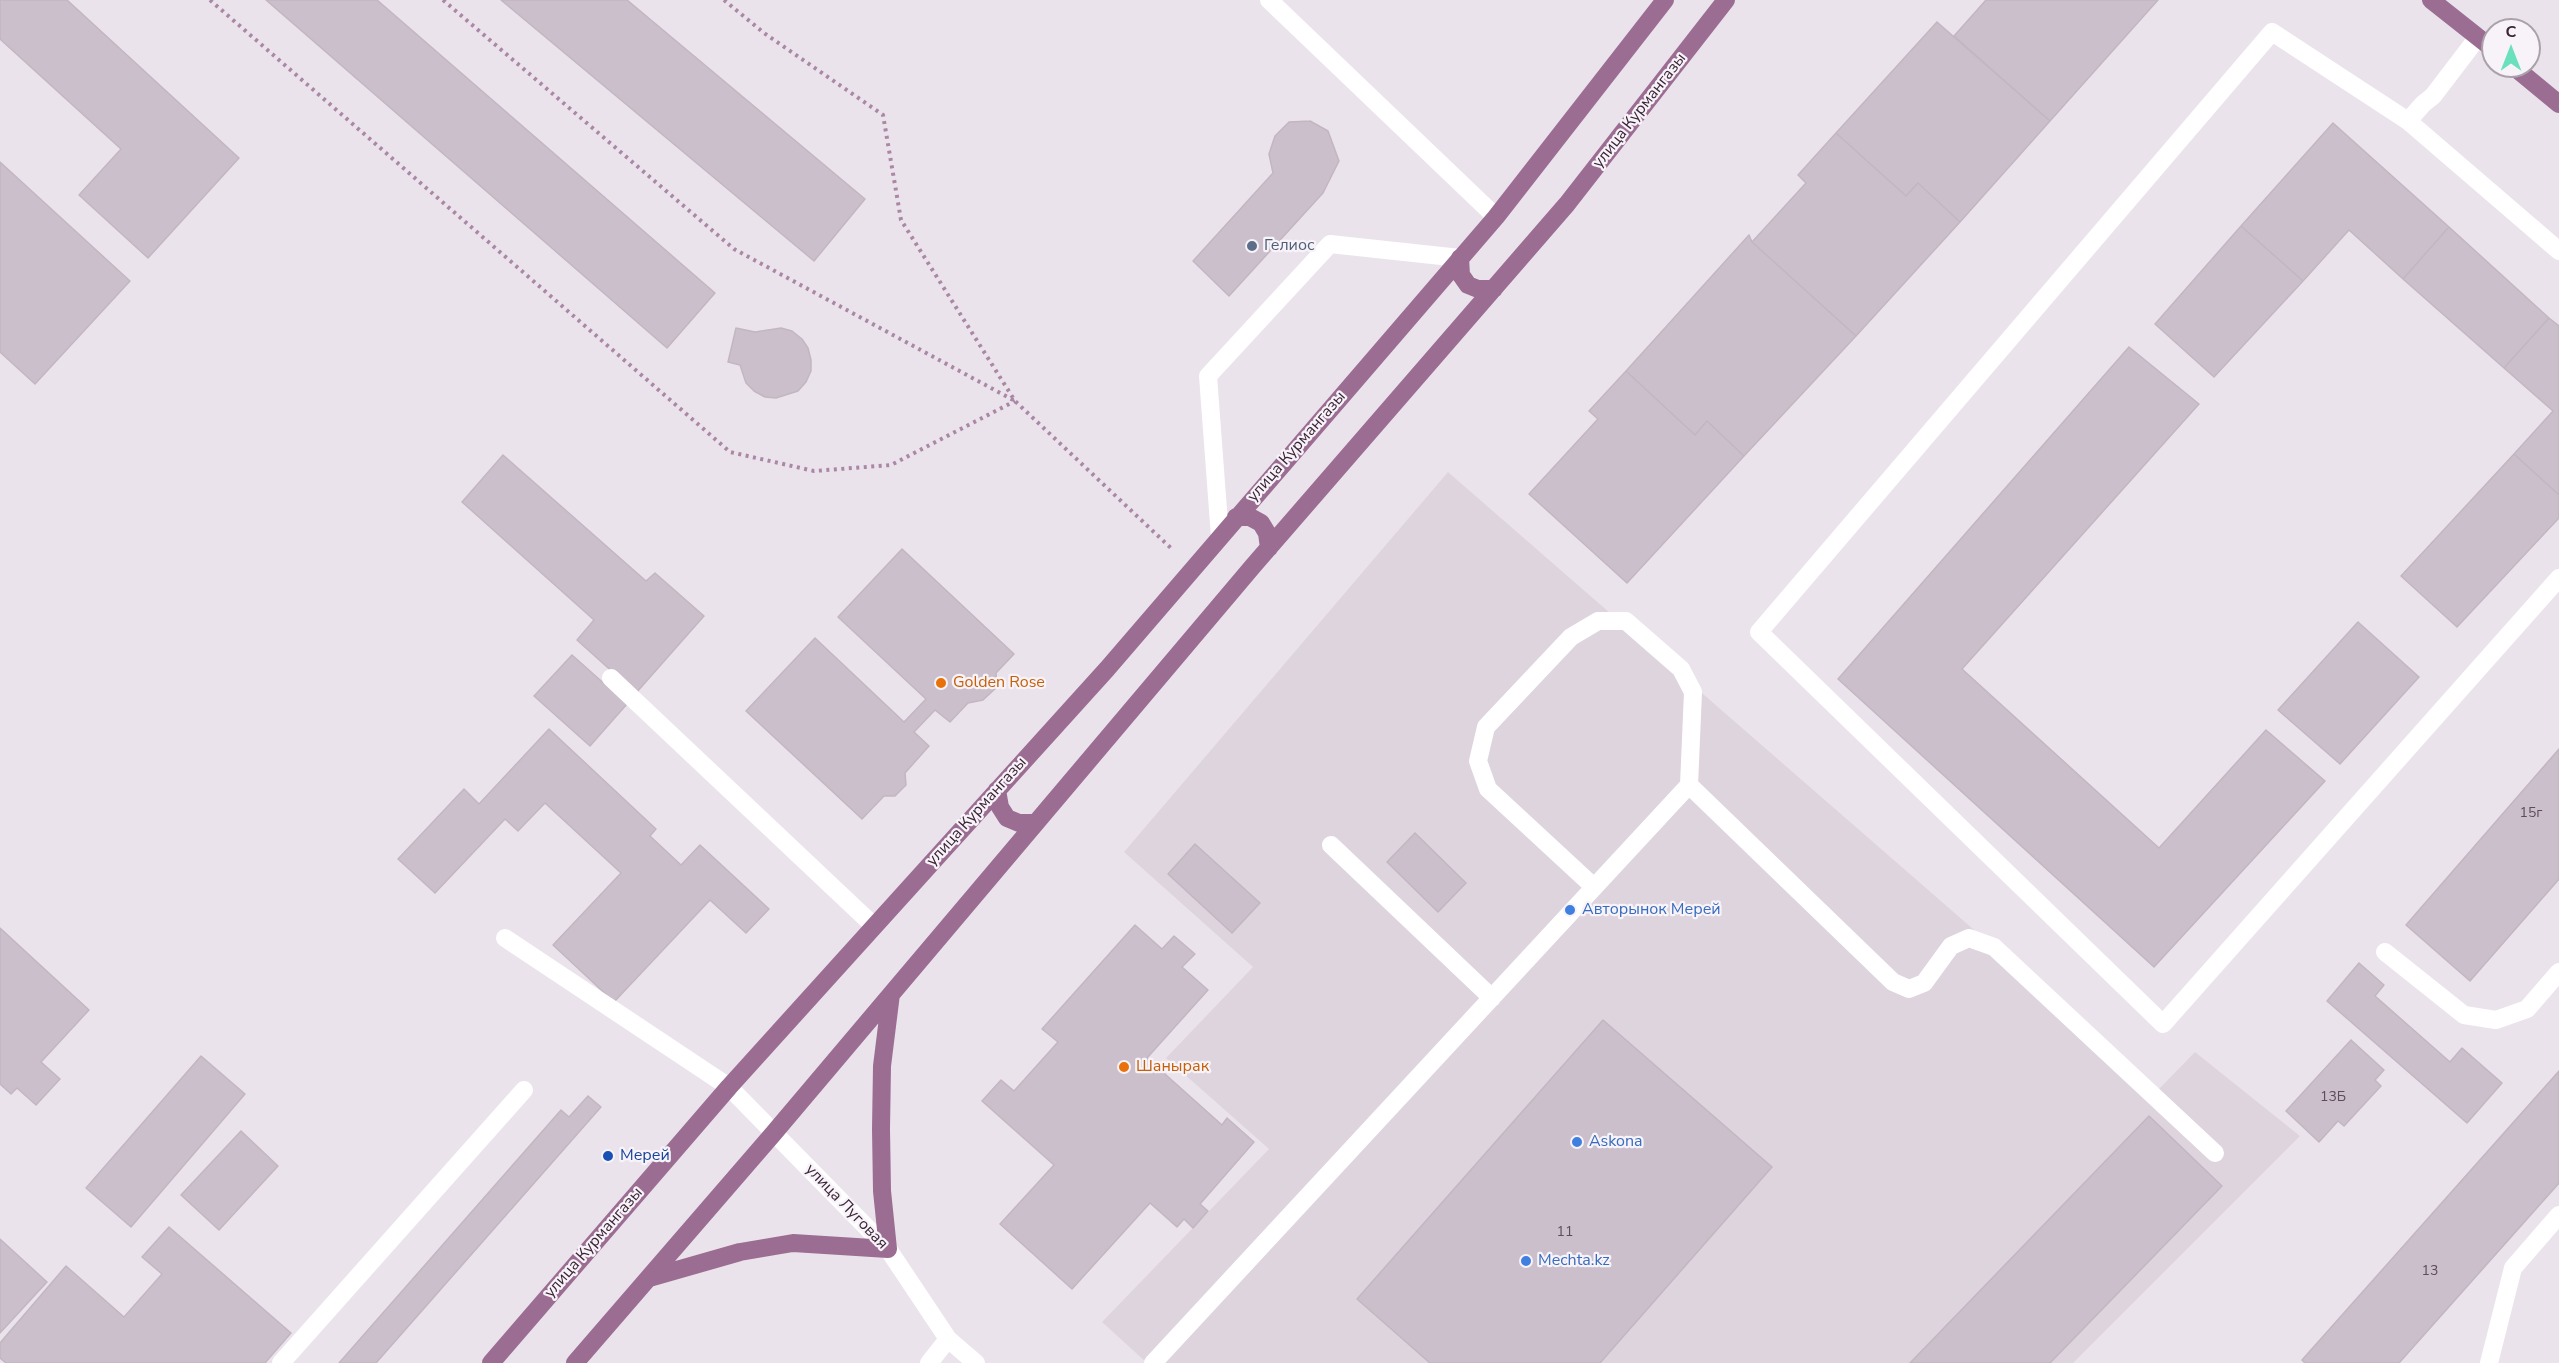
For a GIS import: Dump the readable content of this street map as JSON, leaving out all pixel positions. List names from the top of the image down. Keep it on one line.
{"streets":{"main road":["улица Курмангазы"],"street":["улица Луговая"]},"crossings":[["улица Курмангазы","улица Луговая"]],"places":["Гелиос","Golden Rose","Авторынок Мерей","Шанырак","Askona","Мерей","Mechta.kz"],"house_numbers":["15г","13Б","11","13"],"north":"top"}
